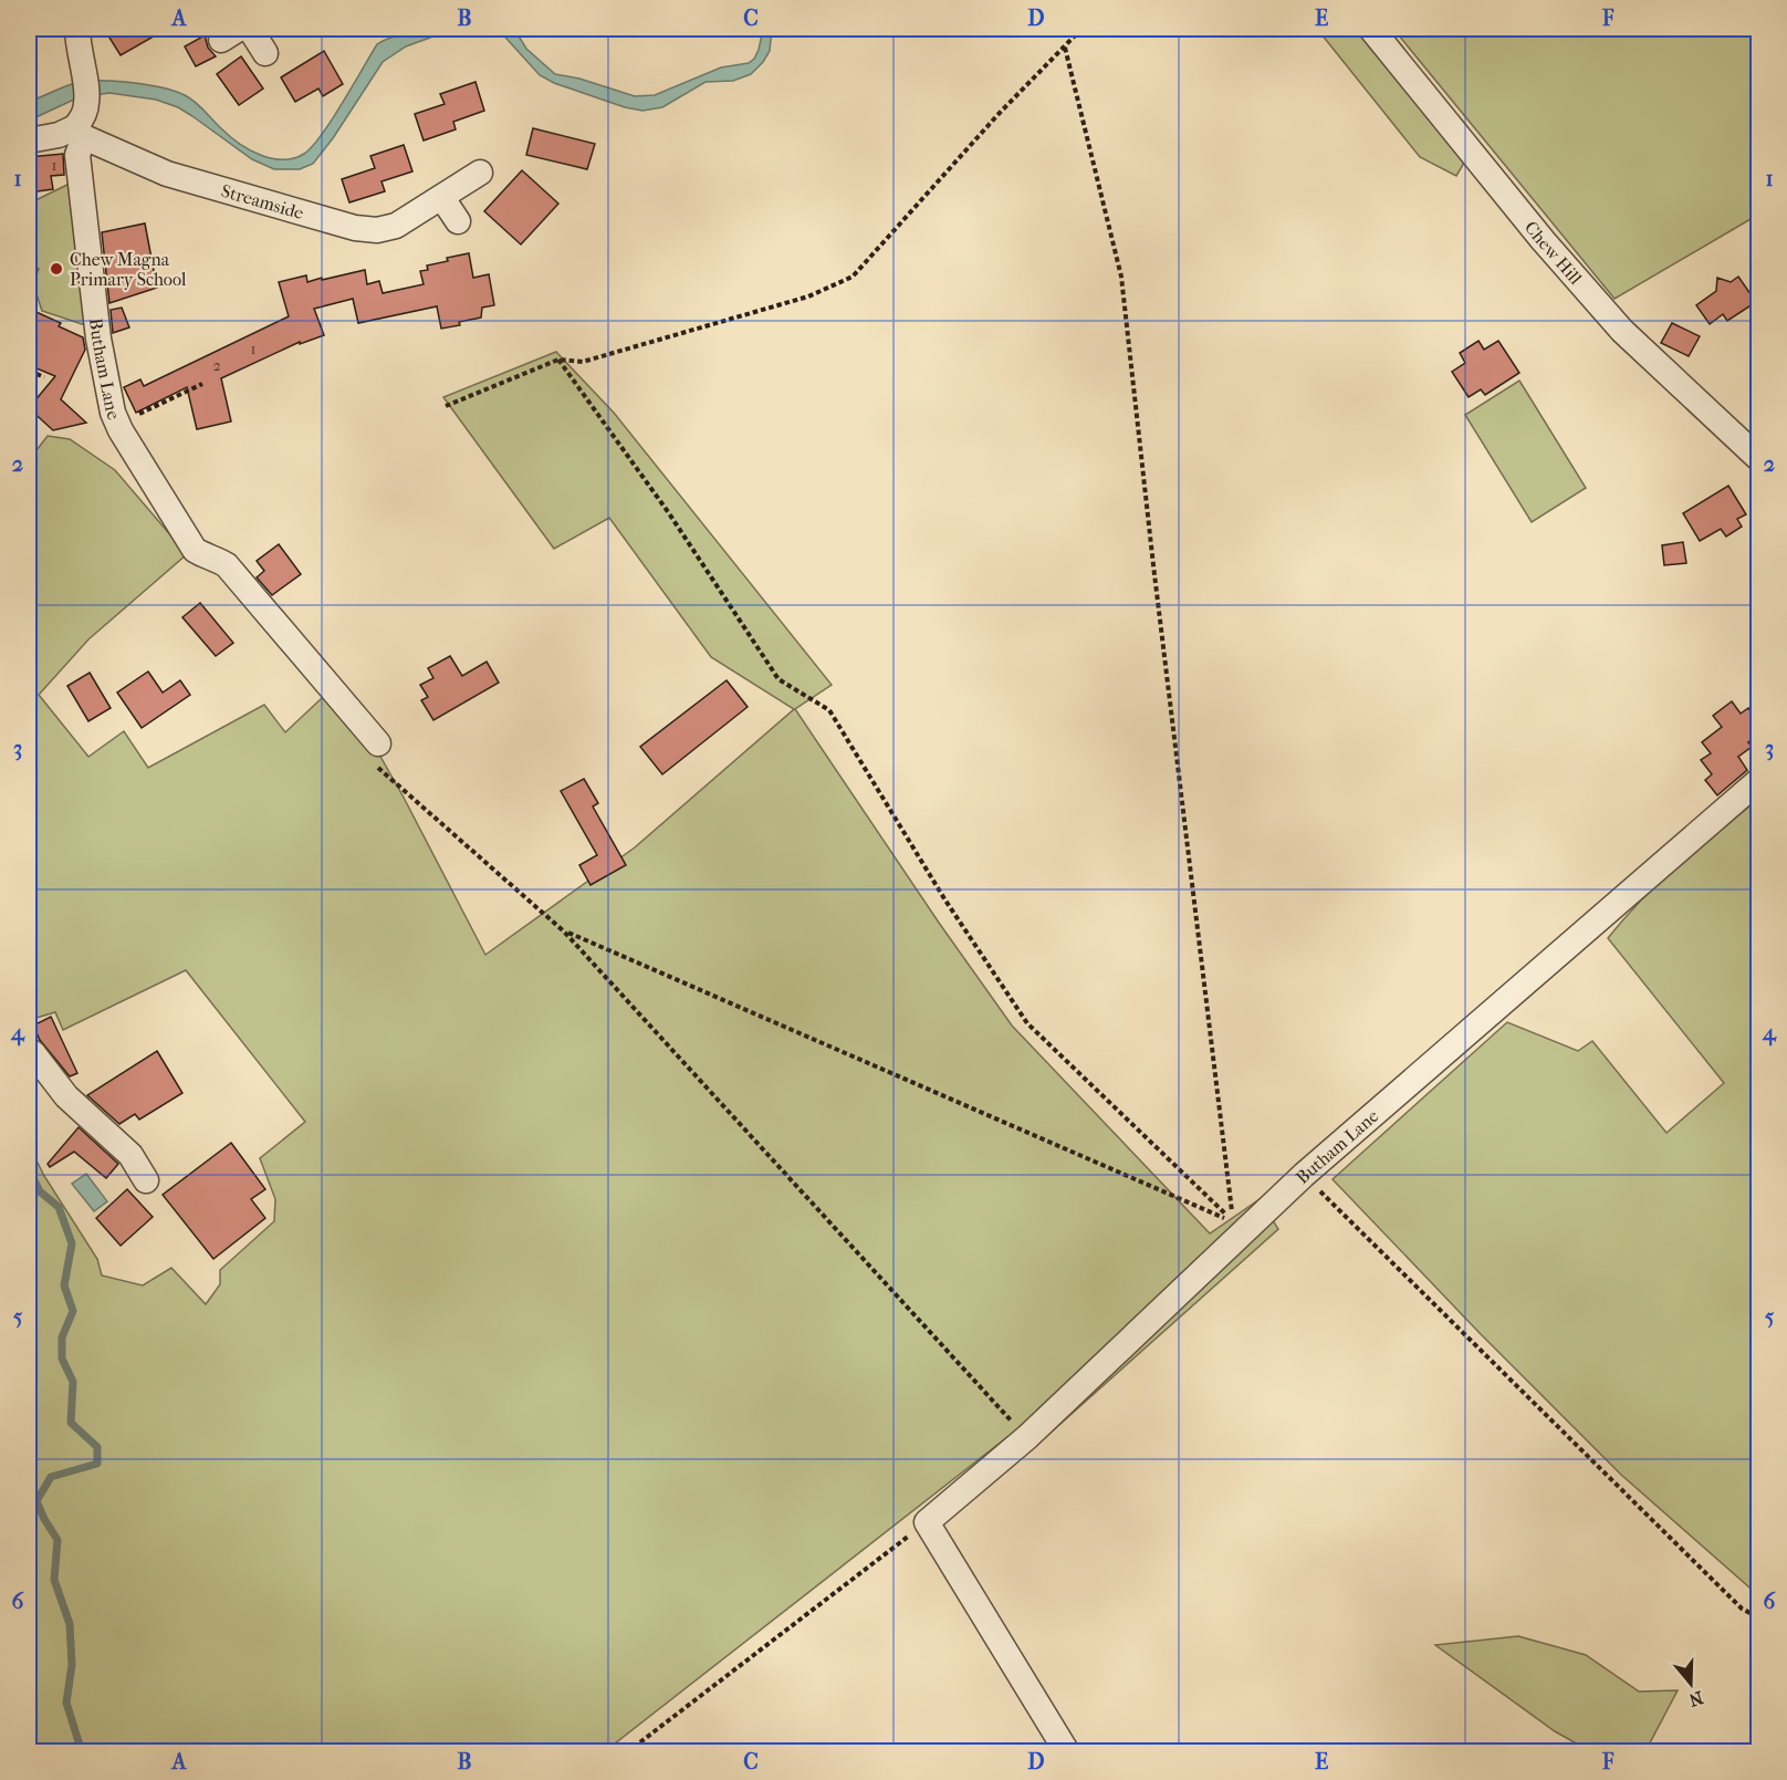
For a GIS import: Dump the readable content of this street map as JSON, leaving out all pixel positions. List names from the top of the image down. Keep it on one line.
{"streets":{"street":["Streamside","Chew Hill","Butham Lane"]},"crossings":[["Streamside","Butham Lane"]],"places":["Chew Magna Primary School"],"house_numbers":["1","1","2"],"north":"bottom","grid":{"columns":["A","B","C","D","E","F"],"rows":["1","2","3","4","5","6"]}}
